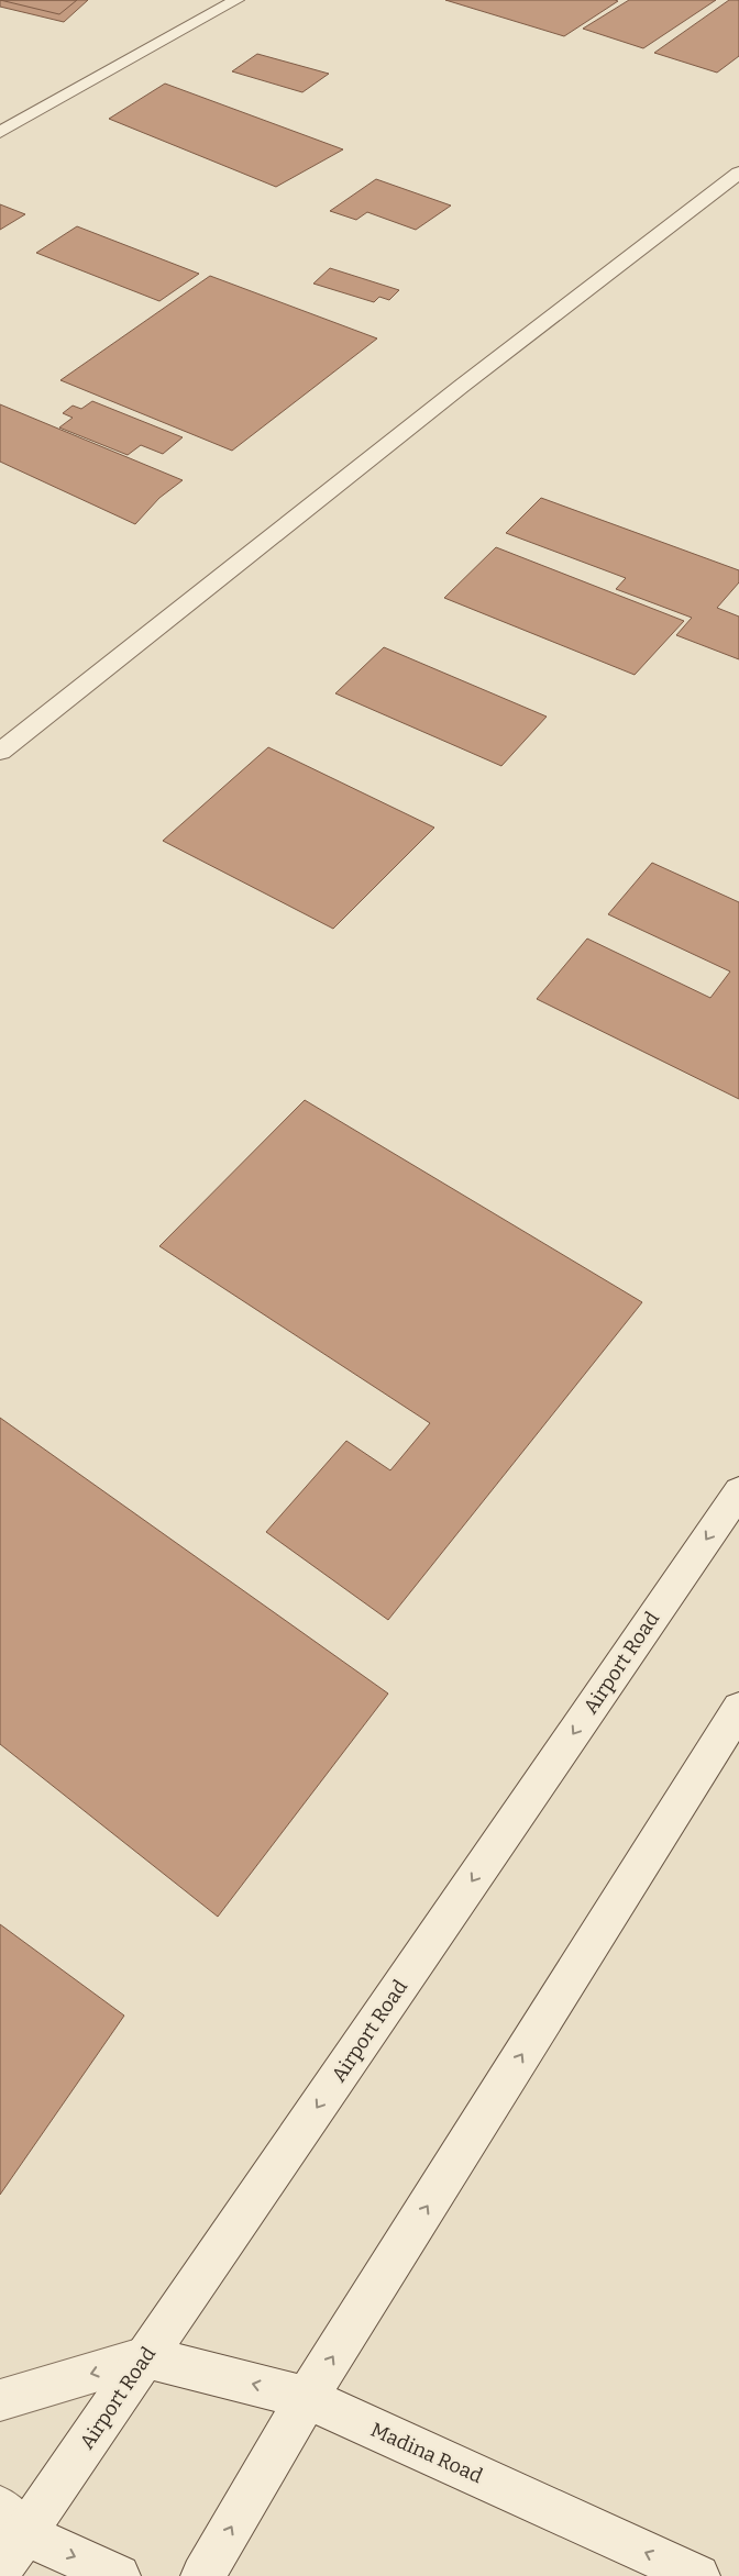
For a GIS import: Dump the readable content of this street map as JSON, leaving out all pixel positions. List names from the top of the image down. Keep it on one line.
{"streets":{"main road":["Airport Road","Madina Road"]},"crossings":[["Airport Road","Madina Road"]],"one_way":["Madina Road"]}
